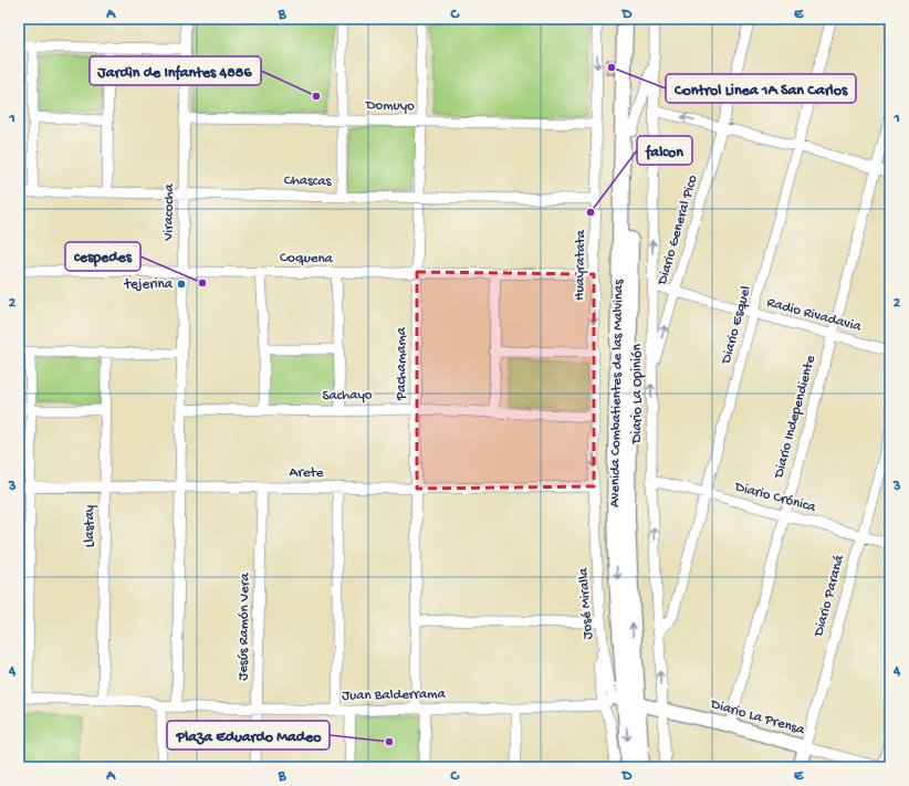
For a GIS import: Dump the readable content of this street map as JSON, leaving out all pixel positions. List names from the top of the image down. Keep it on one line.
{"streets":{"main road":["Avenida Combatientes de las Malvinas"],"street":["Domuyo","Chascas","Viracocha","Diario General Pico","Coquena","Huayratata","Radio Rivadavia","Diario Esquel","Pachamama","Diario La Opinión","Sachayo","Diario Independiente","Arete","Diario Crónica","Llastay","Diario Paraná","José Miralla","Jesús Ramón Vera","Juan Balderrama","Diario La Prensa"]},"crossings":[["Domuyo","Viracocha"],["Domuyo","Huayratata"],["Domuyo","Pachamama"],["Chascas","Viracocha"],["Chascas","Huayratata"],["Chascas","Pachamama"],["Viracocha","Coquena"],["Viracocha","Sachayo"],["Viracocha","Arete"],["Viracocha","Juan Balderrama"],["Diario General Pico","Radio Rivadavia"],["Diario General Pico","Diario La Opinión"],["Coquena","Huayratata"],["Coquena","Pachamama"],["Huayratata","Sachayo"],["Huayratata","Arete"],["Huayratata","José Miralla"],["Radio Rivadavia","Diario Esquel"],["Radio Rivadavia","Diario La Opinión"],["Radio Rivadavia","Diario Independiente"],["Diario Esquel","Diario La Opinión"],["Diario Esquel","Diario Crónica"],["Pachamama","Sachayo"],["Pachamama","Arete"],["Pachamama","Juan Balderrama"],["Avenida Combatientes de las Malvinas","Juan Balderrama"],["Avenida Combatientes de las Malvinas","Diario La Prensa"],["Diario La Opinión","Diario Crónica"],["Diario La Opinión","Diario La Prensa"],["Diario Independiente","Diario Crónica"],["Diario Independiente","Diario La Prensa"],["Arete","Llastay"],["Arete","José Miralla"],["Arete","Jesús Ramón Vera"],["Diario Crónica","Diario Paraná"],["Llastay","Juan Balderrama"],["Diario Paraná","Diario La Prensa"],["José Miralla","Juan Balderrama"],["Jesús Ramón Vera","Juan Balderrama"],["Juan Balderrama","Diario La Prensa"]],"one_way":["Huayratata","Diario La Opinión"],"places":["Control Linea 1A San Carlos","Jardìn de Infantes 4886","falcon","cespedes","tejerina","Plaza Eduardo Madeo"],"grid":{"columns":["A","B","C","D","E"],"rows":["1","2","3","4"]}}
